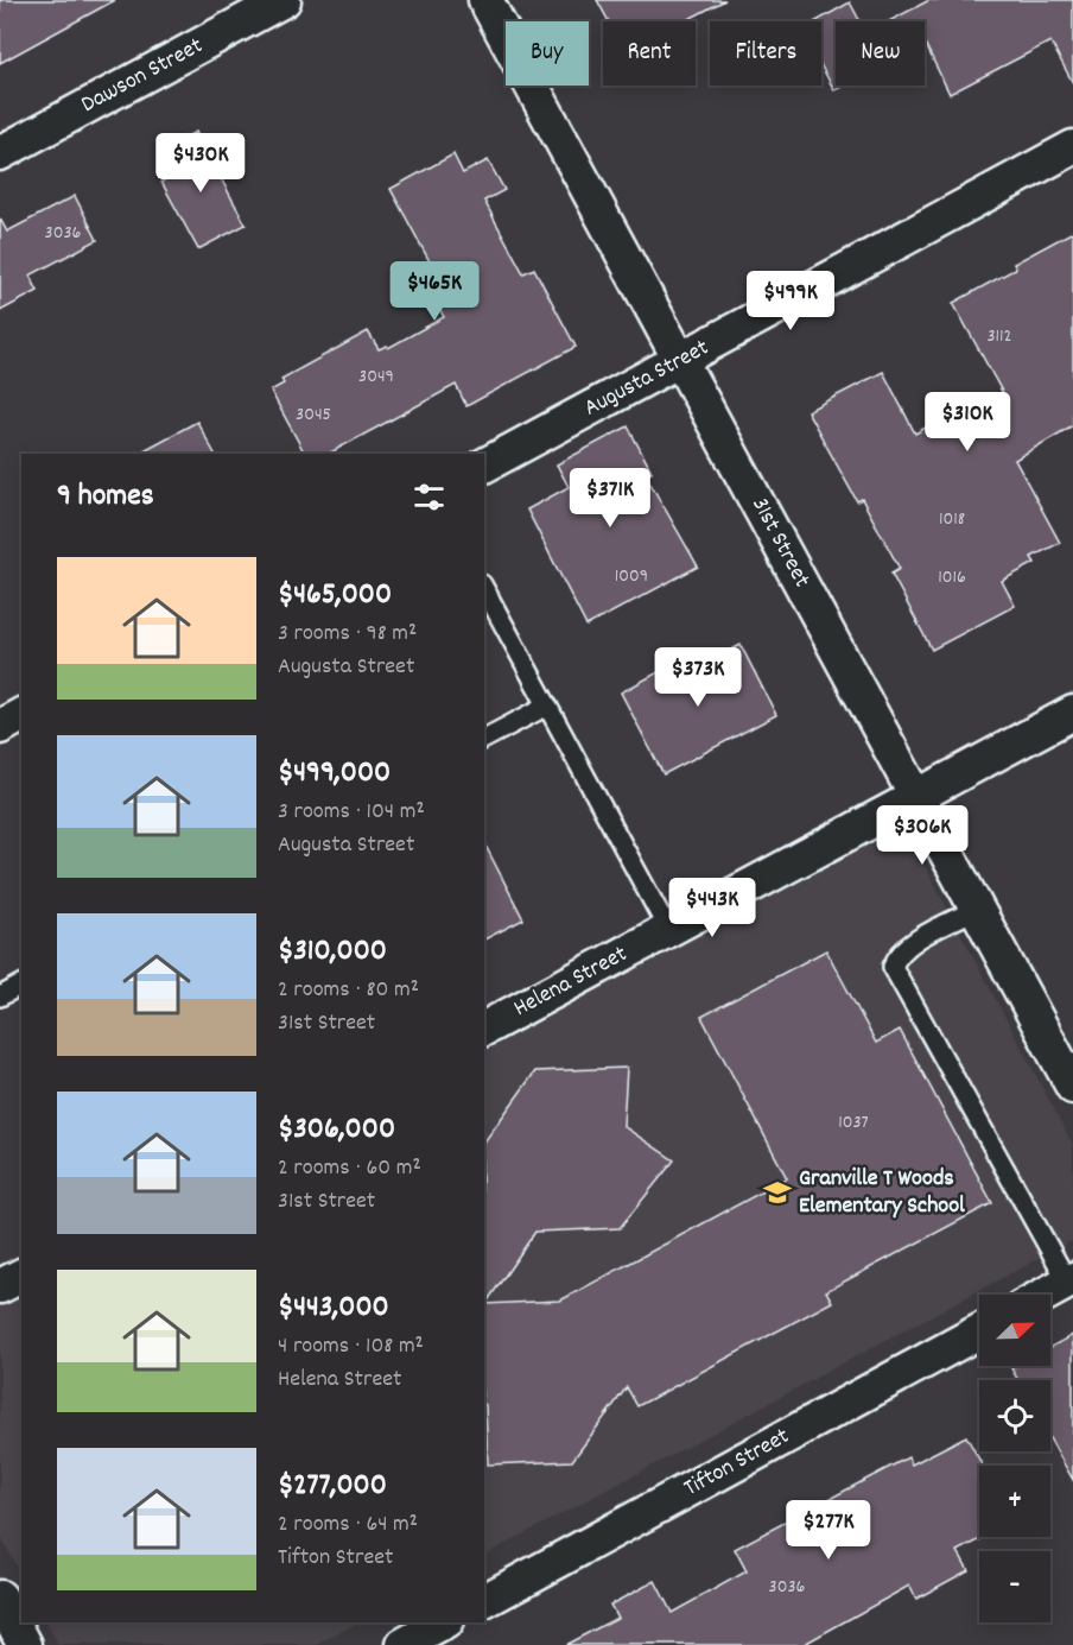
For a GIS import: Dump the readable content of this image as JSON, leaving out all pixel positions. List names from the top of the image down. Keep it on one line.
{"streets":{"street":["Dawson Street","Augusta Street","31st Street","Helena Street","Tifton Street"]},"crossings":[["Augusta Street","31st Street"],["31st Street","Helena Street"]],"places":{"school or university":["Granville T Woods Elementary School"]},"house_numbers":["3036","3112","3049","3045","1018","1009","1016","1037","3036"],"north":"top right","page":{"chip":["Buy","Rent","Filters","New"],"price":["$430K","$465K","$499K","$310K","$371K","$373K","$306K","$443K","$277K"],"heading":"9 homes","list":[{"name":"$465,000","note":"3 rooms · 98 m² · Augusta Street"},{"name":"$499,000","note":"3 rooms · 104 m² · Augusta Street"},{"name":"$310,000","note":"2 rooms · 80 m² · 31st Street"},{"name":"$306,000","note":"2 rooms · 60 m² · 31st Street"},{"name":"$443,000","note":"4 rooms · 108 m² · Helena Street"},{"name":"$277,000","note":"2 rooms · 64 m² · Tifton Street"}],"map_buttons":["+","−"]}}
